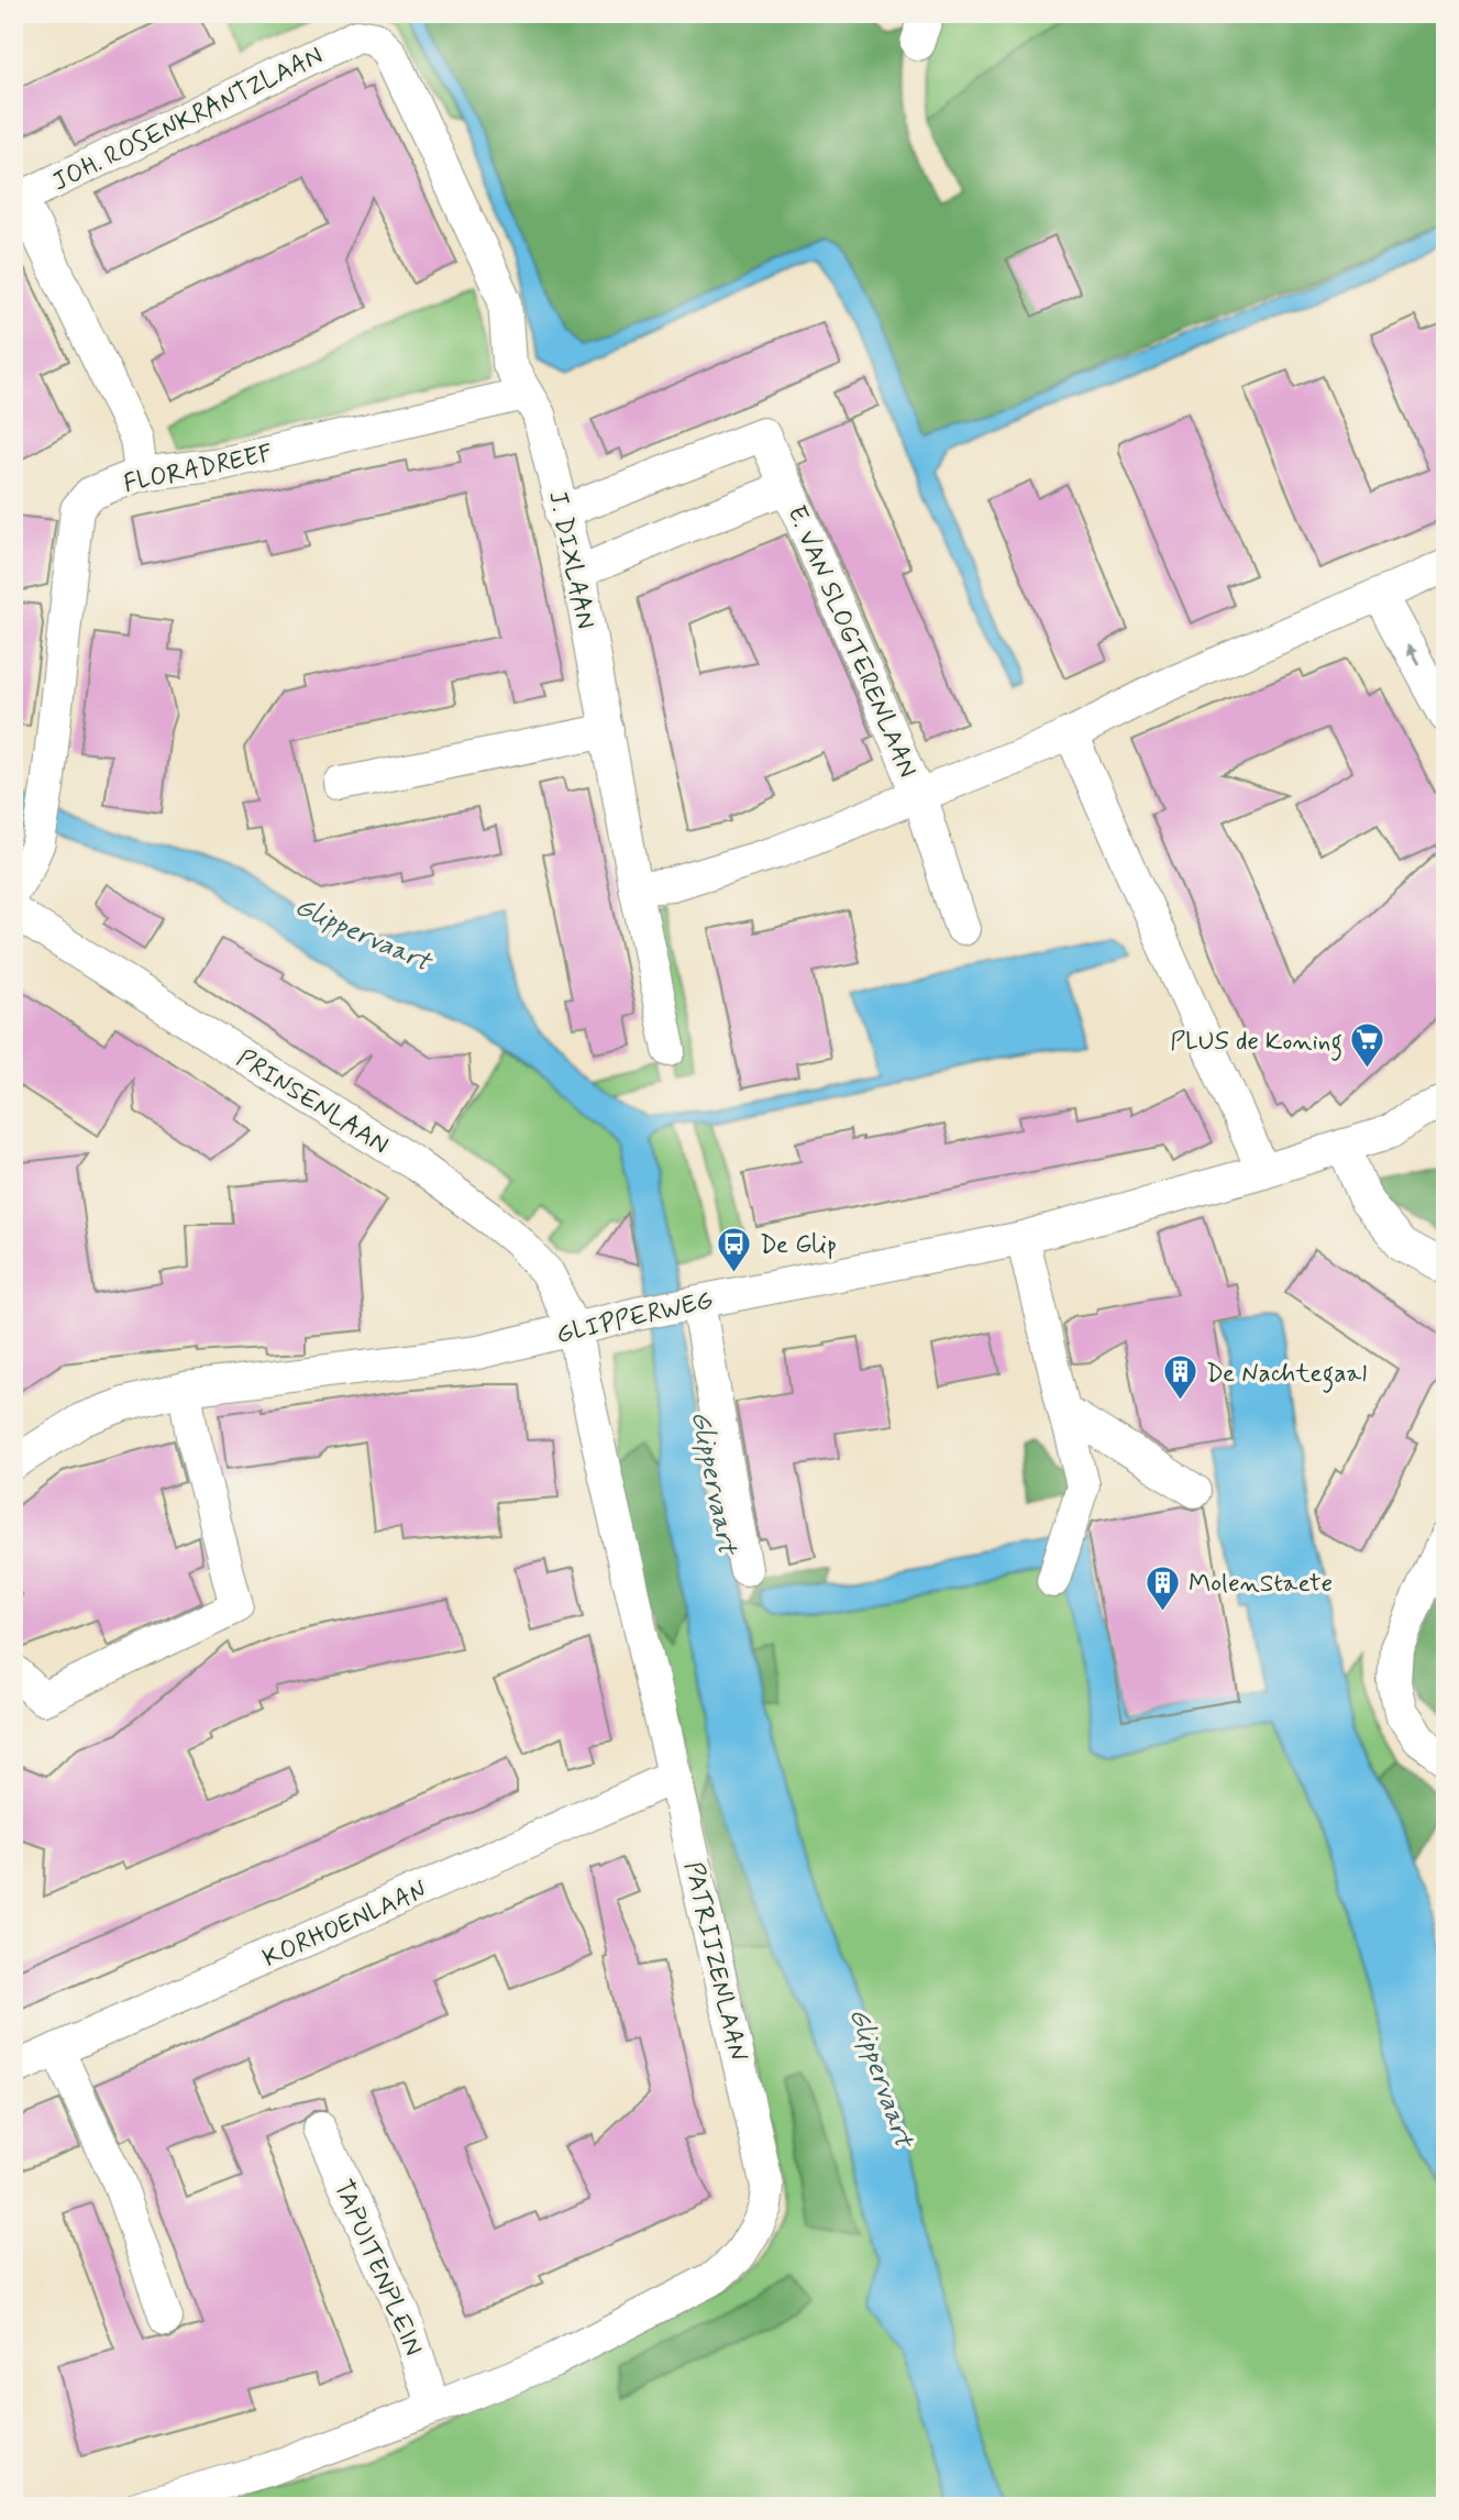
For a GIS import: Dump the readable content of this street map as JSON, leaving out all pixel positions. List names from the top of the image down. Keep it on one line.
{"streets":{"street":["JOH. ROSENKRANTZLAAN","FLORADREEF","J. DIXLAAN","E. VAN SLOGTERENLAAN","PRINSENLAAN","GLIPPERWEG","KORHOENLAAN","PATRIJZENLAAN","TAPUITENPLEIN"]},"crossings":[["JOH. ROSENKRANTZLAAN","FLORADREEF"],["JOH. ROSENKRANTZLAAN","J. DIXLAAN"],["FLORADREEF","J. DIXLAAN"],["J. DIXLAAN","E. VAN SLOGTERENLAAN"],["PRINSENLAAN","GLIPPERWEG"],["PRINSENLAAN","PATRIJZENLAAN"],["GLIPPERWEG","PATRIJZENLAAN"],["KORHOENLAAN","PATRIJZENLAAN"],["PATRIJZENLAAN","TAPUITENPLEIN"]],"water":["Glippervaart"],"places":{"supermarket":["PLUS de Koning"],"bus stop":["De Glip"],"building":["De Nachtegaal","MolenStaete"]}}
